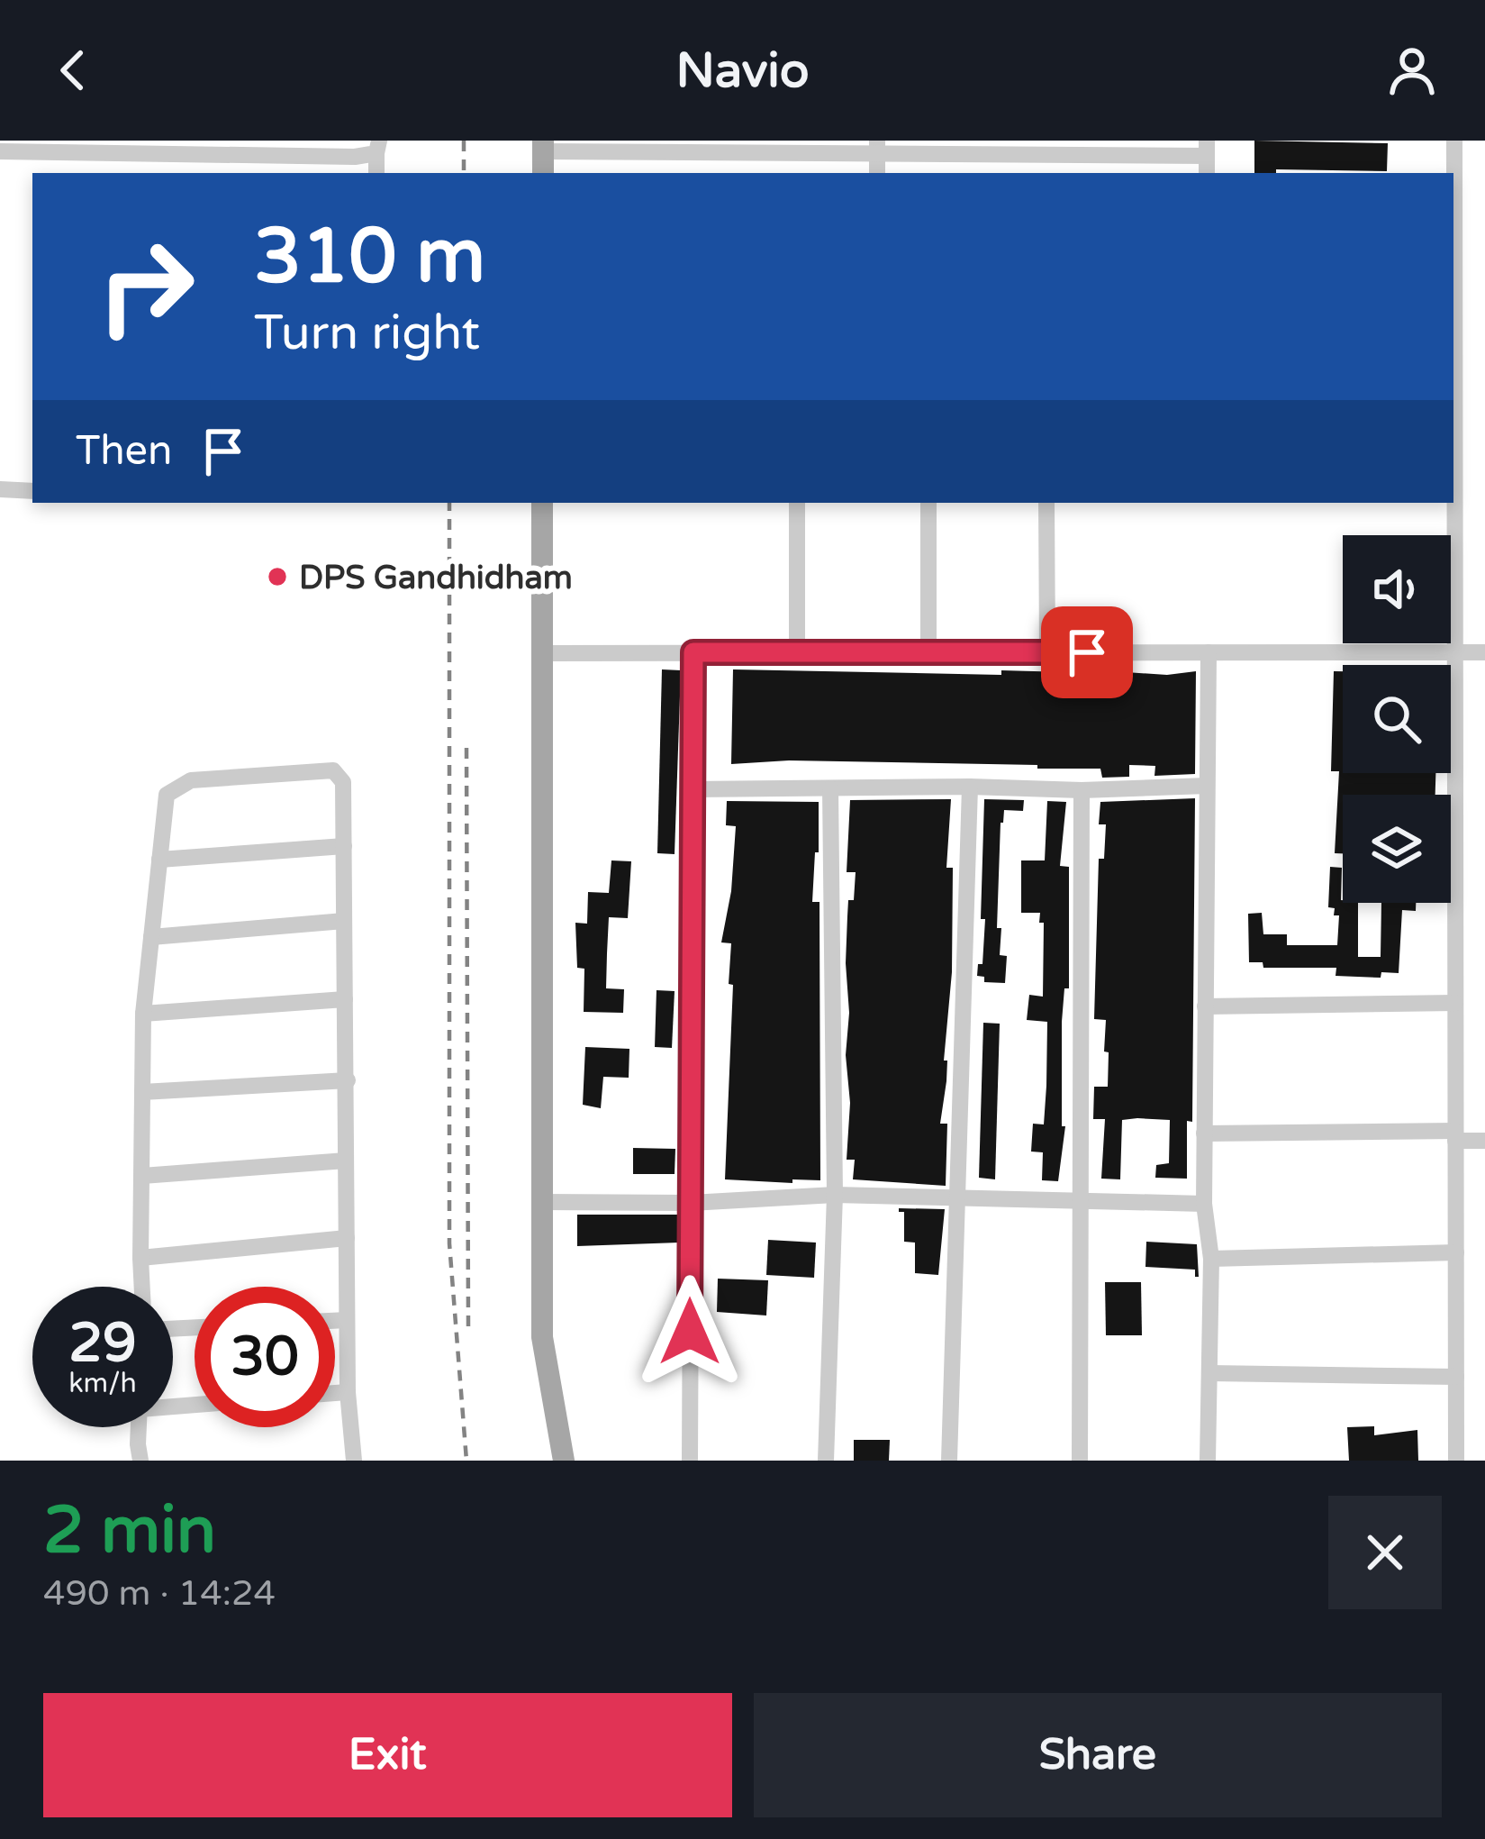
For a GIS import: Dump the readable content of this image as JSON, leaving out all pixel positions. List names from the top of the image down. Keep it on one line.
{"places":["DPS Gandhidham"],"page":{"header":"Navio","turn":["310 m","Turn right"],"then":"Then","speed":"29 km/h","limit":"30","heading":["2 min","490 m · 14:24"],"buttons":["Exit","Share"]}}
